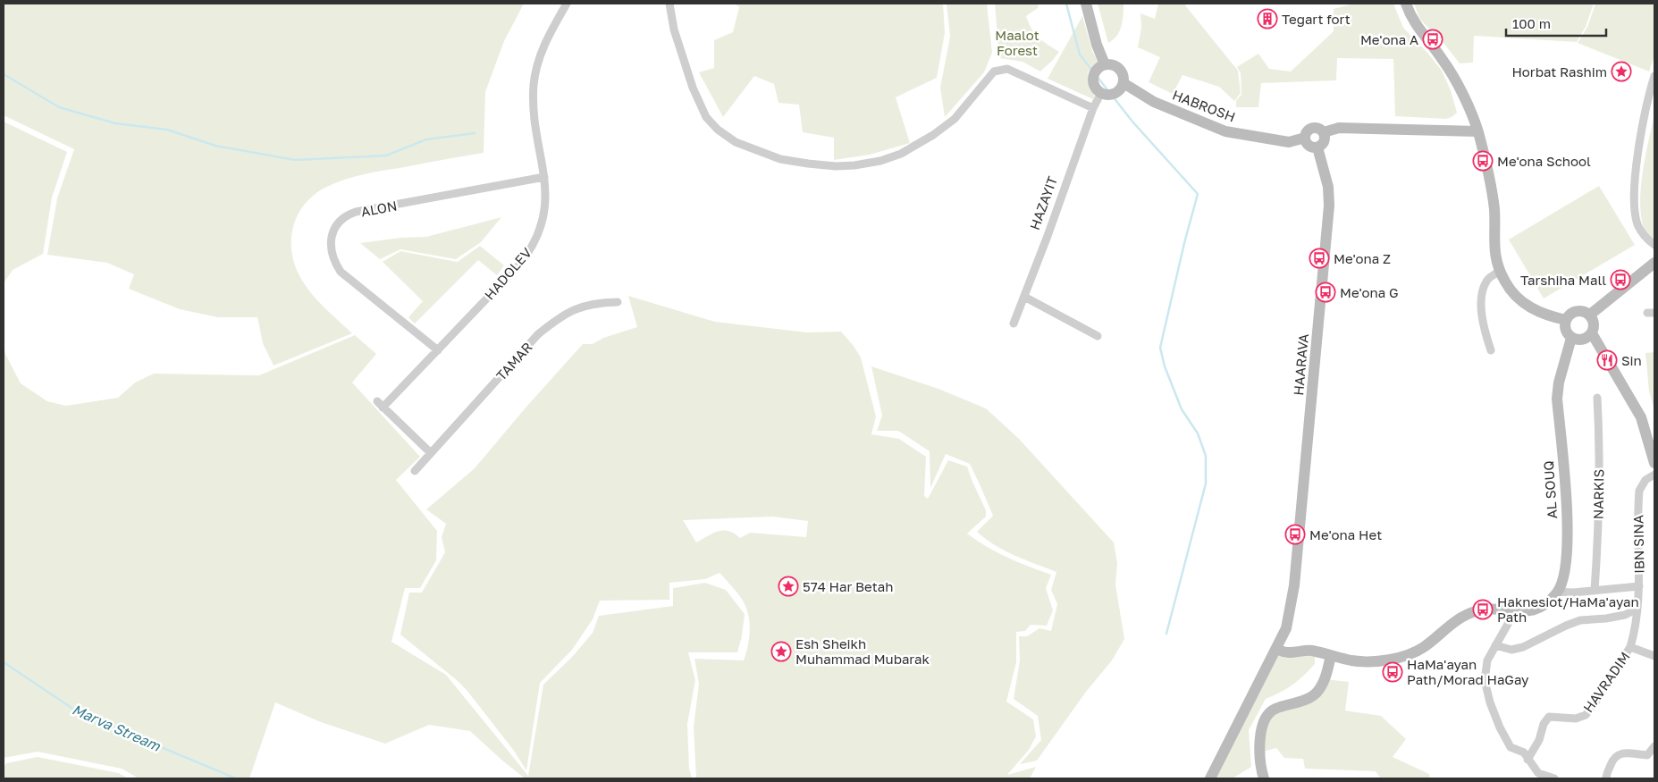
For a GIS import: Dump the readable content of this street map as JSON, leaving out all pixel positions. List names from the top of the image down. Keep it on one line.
{"streets":{"main road":["HABROSH","HAARAVA","AL SOUQ"],"street":["HAZAYIT","ALON","HADOLEV","TAMAR","NARKIS","IBN SINA","HAVRADIM"]},"crossings":[["HABROSH","HAZAYIT"],["HABROSH","HAARAVA"],["ALON","HADOLEV"],["HADOLEV","TAMAR"],["HAARAVA","AL SOUQ"],["IBN SINA","HAVRADIM"]],"water":["Marva Stream"],"parks":["Maalot Forest"],"places":{"building":["Tegart fort"],"bus stop":["Me'ona A","Me'ona School","Me'ona Z","Tarshiha Mall","Me'ona G","Me'ona Het","Haknesiot/HaMa'ayan Path","HaMa'ayan Path/Morad HaGay"],"place":["Horbat Rashim","574 Har Betah","Esh Sheikh Muhammad Mubarak"],"restaurant":["Sin"]},"scale_bar":"100 m"}
